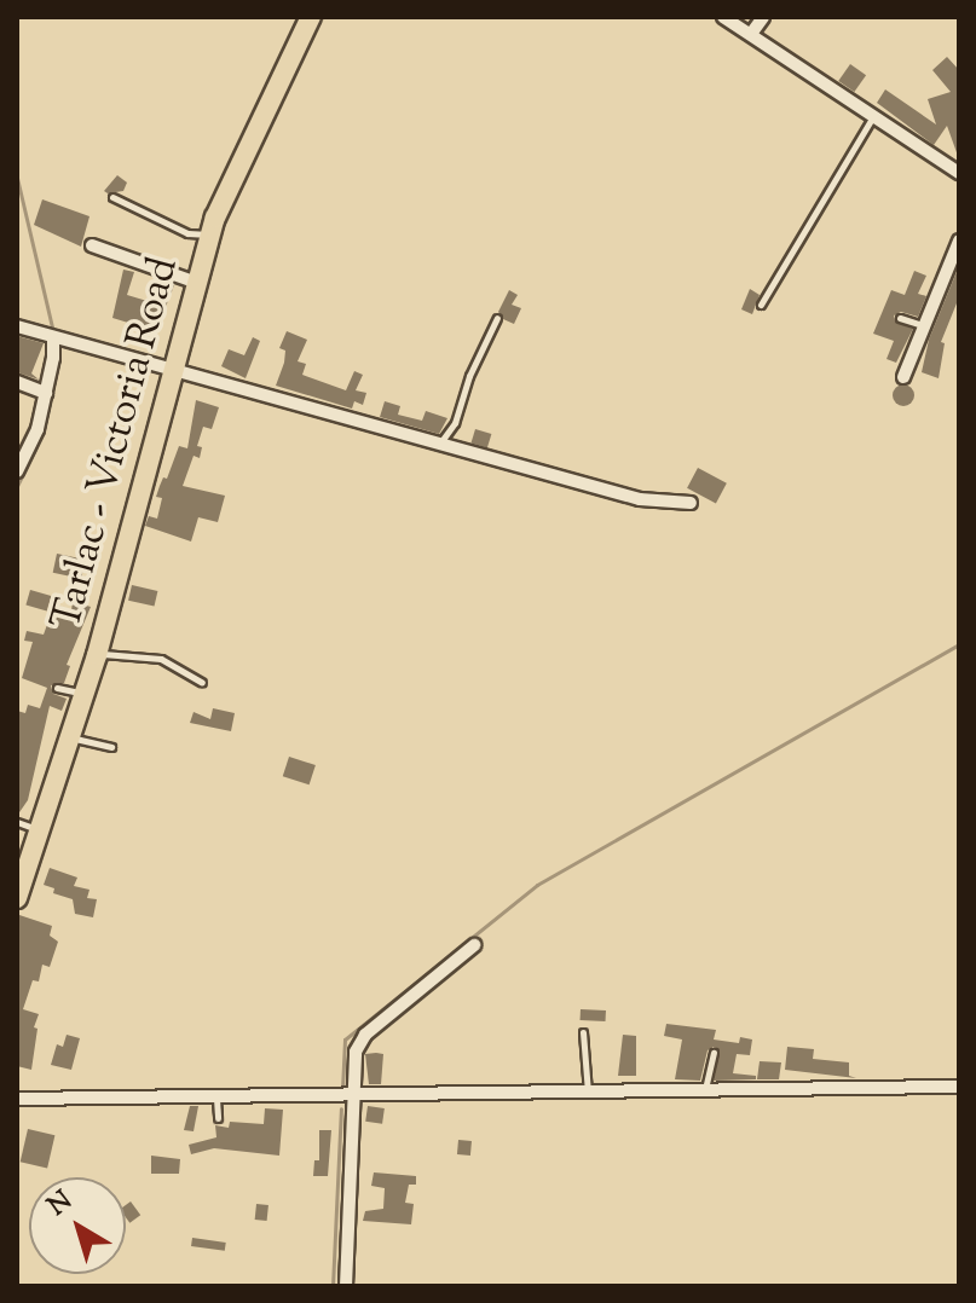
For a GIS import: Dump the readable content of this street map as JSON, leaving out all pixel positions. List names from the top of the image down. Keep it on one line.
{"streets":{"main road":["Tarlac - Victoria Road"]},"north":"top left"}
